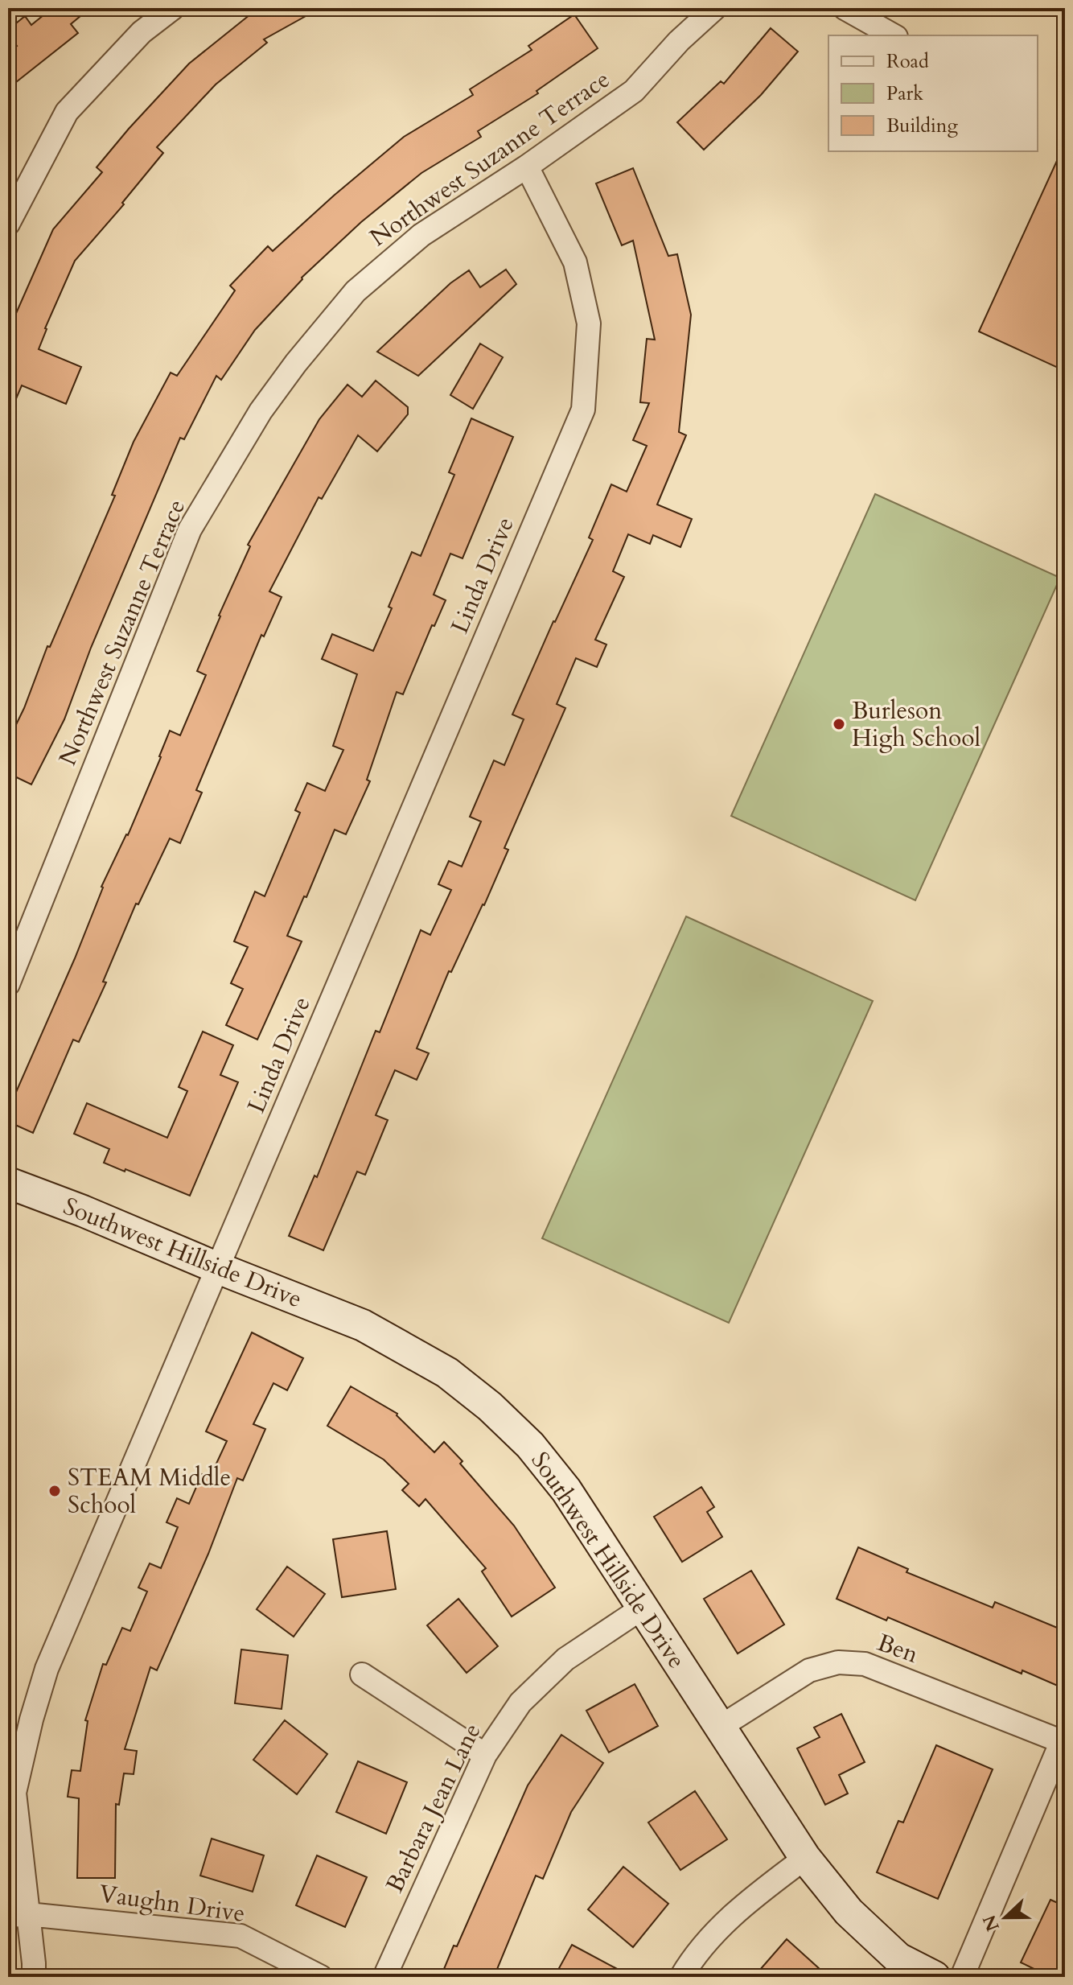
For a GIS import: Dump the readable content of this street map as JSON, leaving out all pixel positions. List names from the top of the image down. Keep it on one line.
{"streets":{"street":["Northwest Suzanne Terrace","Linda Drive","Southwest Hillside Drive","Ben","Barbara Jean Lane","Vaughn Drive"]},"crossings":[["Northwest Suzanne Terrace","Linda Drive"],["Linda Drive","Southwest Hillside Drive"],["Linda Drive","Vaughn Drive"],["Southwest Hillside Drive","Ben"],["Southwest Hillside Drive","Barbara Jean Lane"]],"places":["Burleson High School","STEAM Middle School"],"legend":["Road","Park","Building"],"north":"left"}
